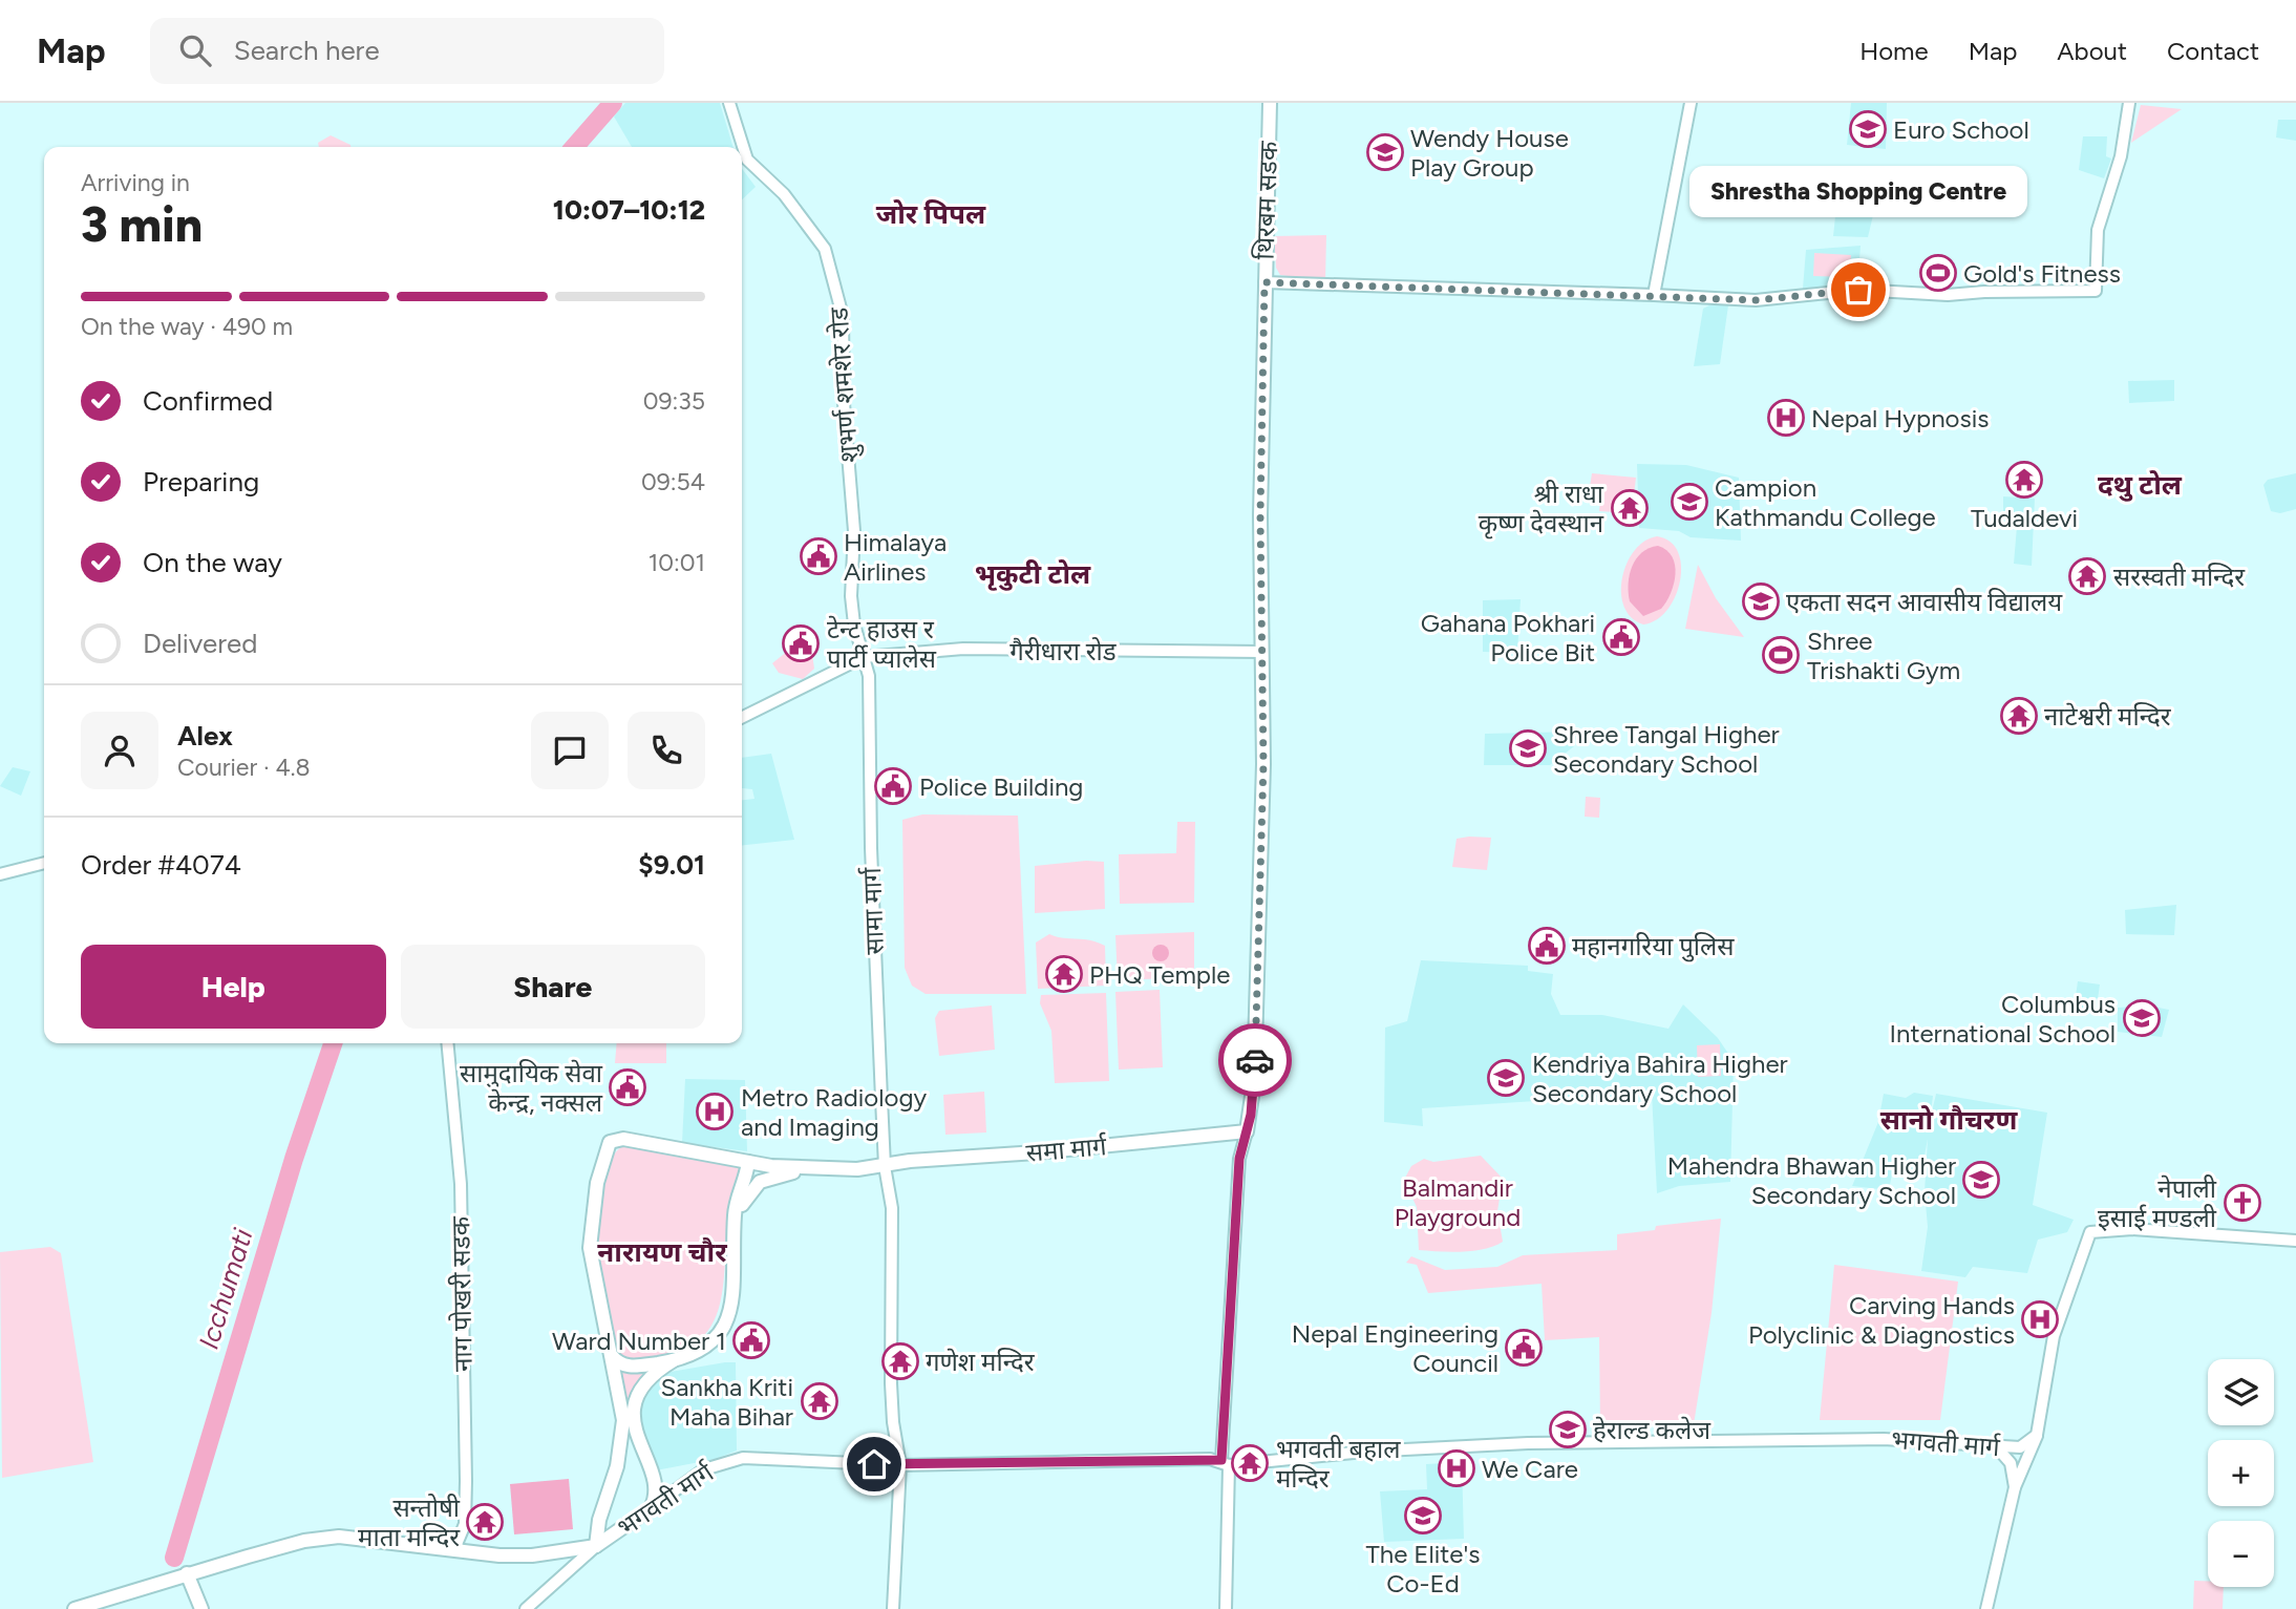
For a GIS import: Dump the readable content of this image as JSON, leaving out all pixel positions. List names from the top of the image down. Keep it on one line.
{"streets":{"main road":["थिरबम सडक","शुभर्ण शमशेर रोड","गैरीधारा रोड","सामा मार्ग","समा मार्ग","नाग पोखरी सडक","भगवती मार्ग"]},"crossings":[["थिरबम सडक","गैरीधारा रोड"],["थिरबम सडक","समा मार्ग"],["शुभर्ण शमशेर रोड","गैरीधारा रोड"],["शुभर्ण शमशेर रोड","सामा मार्ग"],["गैरीधारा रोड","सामा मार्ग"],["सामा मार्ग","समा मार्ग"],["सामा मार्ग","भगवती मार्ग"]],"districts":["जोर पिपल","दथु टोल","भृकुटी टोल","सानो गौचरण","नारायण चौर"],"water":["Icchumati"],"parks":["Balmandir Playground"],"places":{"school or university":["Euro School","Wendy House Play Group","Campion Kathmandu College","एकता सदन आवासीय विद्यालय","Shree Tangal Higher Secondary School","Columbus International School","Kendriya Bahira Higher Secondary School","Mahendra Bhawan Higher Secondary School","हेराल्ड कलेज","The Elite's Co-Ed"],"sports":["Gold's Fitness","Shree Trishakti Gym"],"other":["Shrestha Shopping Centre"],"hospital":["Nepal Hypnosis","Metro Radiology and Imaging","Carving Hands Polyclinic & Diagnostics","We Care"],"temple":["Tudaldevi","श्री राधा कृष्ण देवस्थान","सरस्वती मन्दिर","नाटेश्वरी मन्दिर","PHQ Temple","गणेश मन्दिर","Sankha Kriti Maha Bihar","भगवती बहाल मन्दिर","सन्तोषी माता मन्दिर"],"public building":["Himalaya Airlines","Gahana Pokhari Police Bit","टेन्ट हाउस र पार्टी प्यालेस","Police Building","महानगरिया पुलिस","सामुदायिक सेवा केन्द्र, नक्सल","Ward Number 1","Nepal Engineering Council"],"church":["नेपाली इसाई मण्डली"]},"page":{"header":"Map","search":"Search here","nav":["Home","Map","About","Contact"],"heading":["3 min","Arriving in","10:07–10:12"],"panel":["Alex","Courier · 4.8","Order #4074","$9.01"],"bubble":"Shrestha Shopping Centre","bar":"On the way · 490 m","list":[["Confirmed","09:35"],["Preparing","09:54"],["On the way","10:01"],"Delivered"],"buttons":["Help","Share"],"map_buttons":["+","−"]}}
